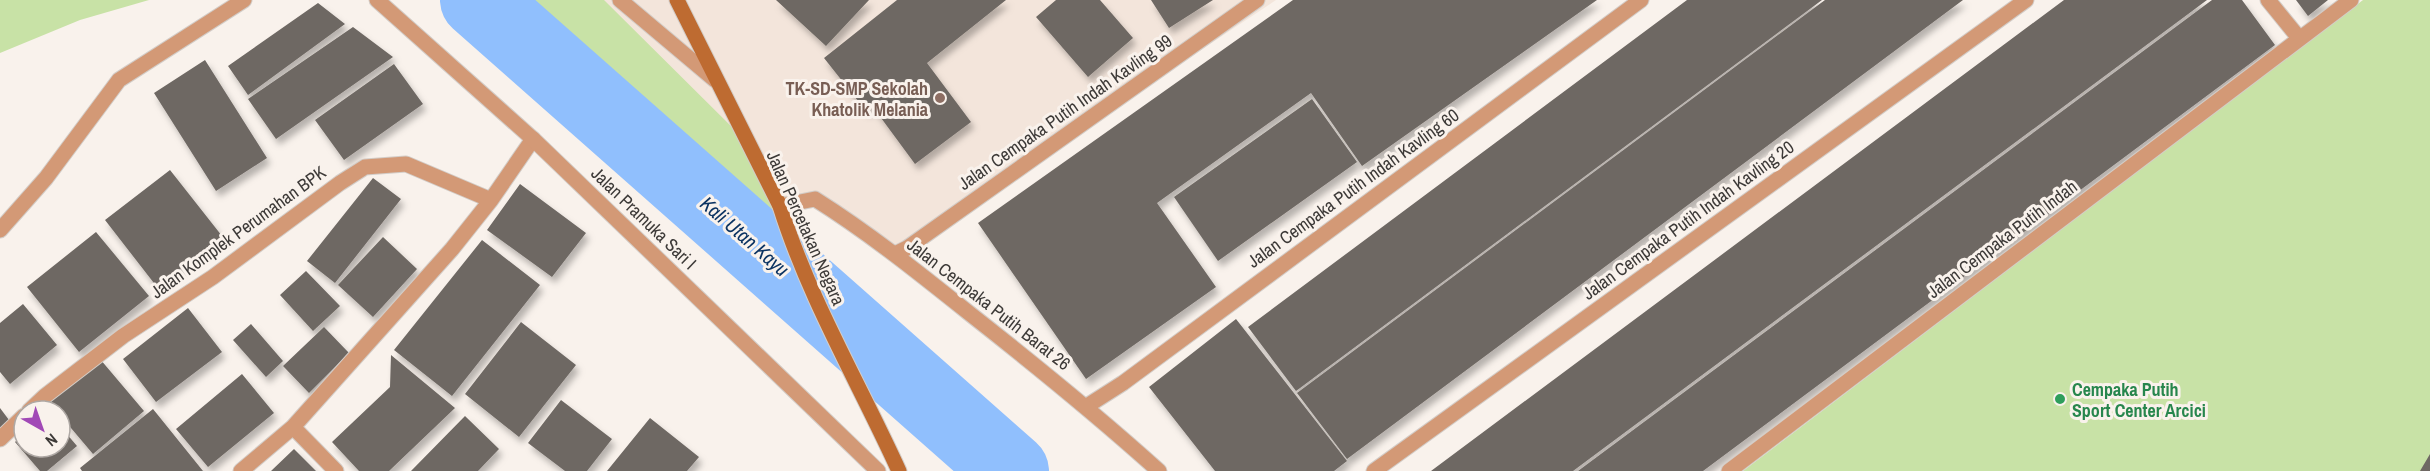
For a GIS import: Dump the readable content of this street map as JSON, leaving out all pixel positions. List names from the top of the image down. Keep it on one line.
{"streets":{"main road":["Jalan Percetakan Negara"],"street":["Jalan Cempaka Putih Indah Kavling 99","Jalan Cempaka Putih Indah Kavling 60","Jalan Pramuka Sari I","Jalan Cempaka Putih Indah Kavling 20","Jalan Komplek Perumahan BPK","Jalan Cempaka Putih Indah","Jalan Cempaka Putih Barat 26"]},"crossings":[["Jalan Cempaka Putih Indah Kavling 99","Jalan Cempaka Putih Barat 26"],["Jalan Cempaka Putih Indah Kavling 60","Jalan Cempaka Putih Barat 26"],["Jalan Percetakan Negara","Jalan Cempaka Putih Barat 26"]],"water":["Kali Utan Kayu"],"places":["TK-SD-SMP Sekolah Khatolik Melania","Cempaka Putih Sport Center Arcici"],"north":"bottom right"}
